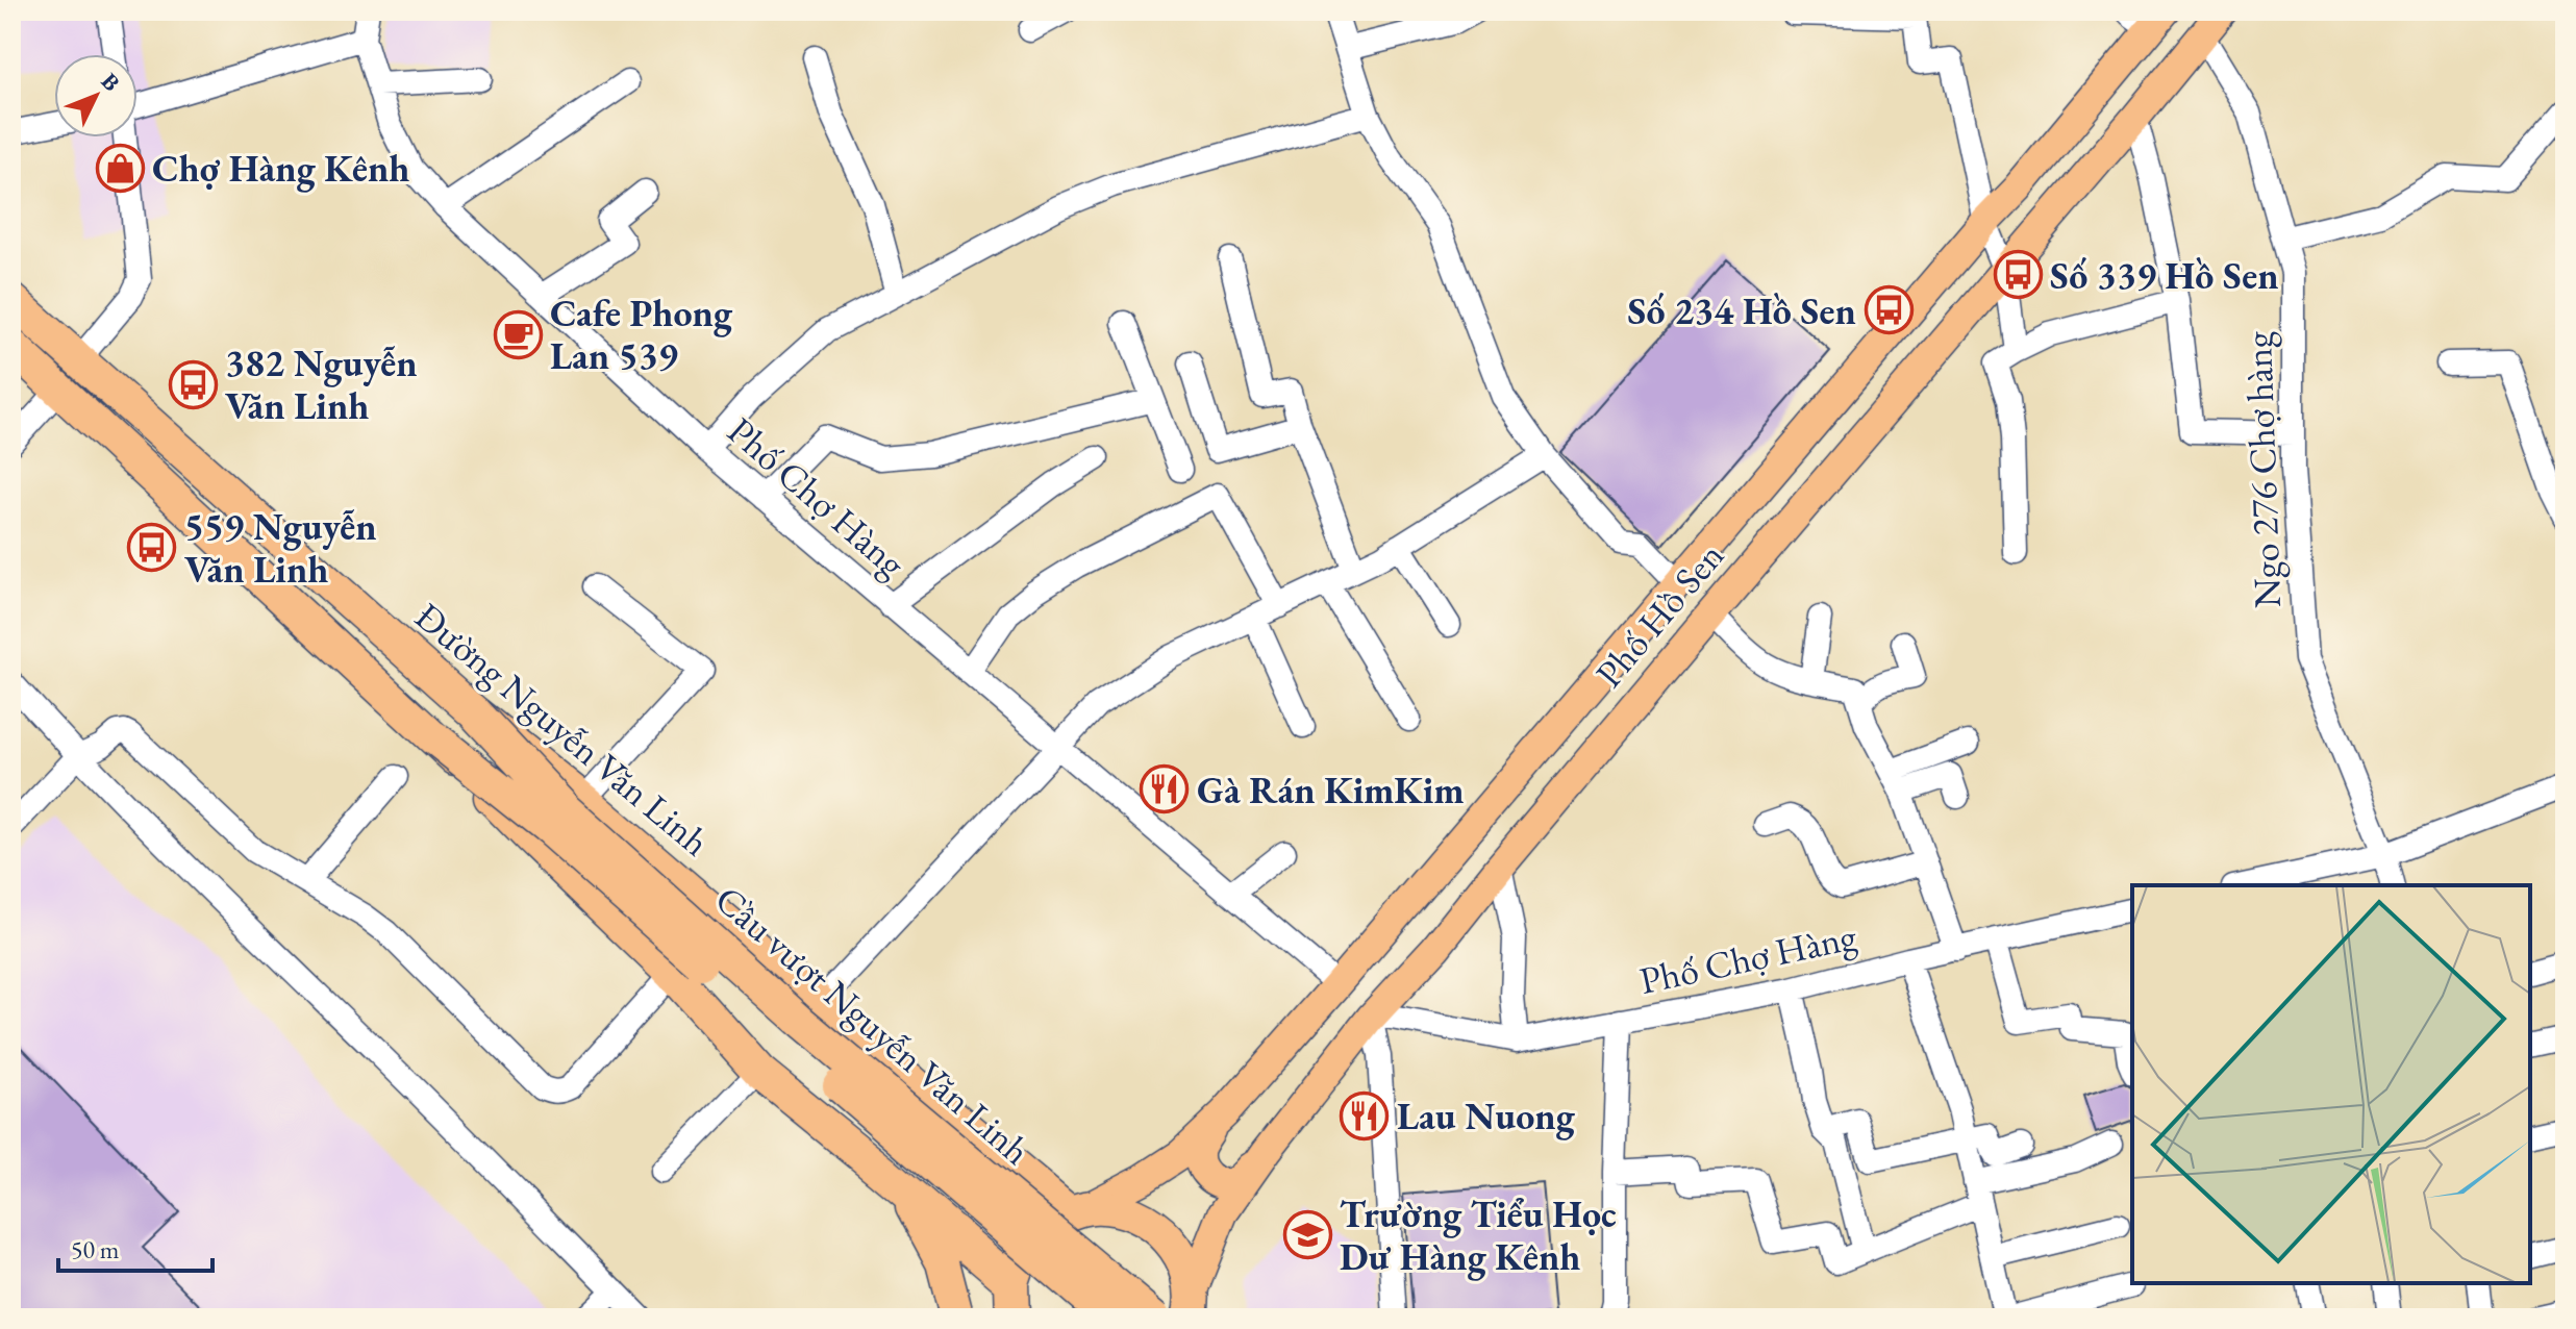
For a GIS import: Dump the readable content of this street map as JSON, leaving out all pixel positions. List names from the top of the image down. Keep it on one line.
{"streets":{"highway":["Đường Nguyễn Văn Linh","Cầu vượt Nguyễn Văn Linh"],"main road":["Phố Hồ Sen"],"street":["Ngo 276 Chợ hàng","Phố Chợ Hàng"]},"crossings":[["Ngo 276 Chợ hàng","Phố Hồ Sen"],["Phố Chợ Hàng","Phố Hồ Sen"],["Phố Hồ Sen","Đường Nguyễn Văn Linh"],["Đường Nguyễn Văn Linh","Cầu vượt Nguyễn Văn Linh"]],"places":{"shop":["Chợ Hàng Kênh"],"bus stop":["Số 339 Hồ Sen","Số 234 Hồ Sen","382 Nguyễn Văn Linh","559 Nguyễn Văn Linh"],"cafe":["Cafe Phong Lan 539"],"restaurant":["Gà Rán KimKim","Lau Nuong"],"school or university":["Trường Tiểu Học Dư Hàng Kênh"]},"scale_bar":"50 m","north":"top right"}
